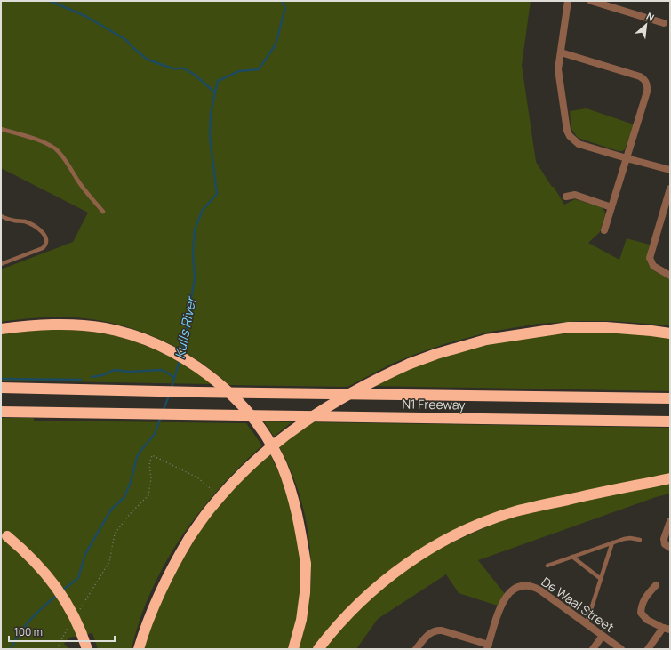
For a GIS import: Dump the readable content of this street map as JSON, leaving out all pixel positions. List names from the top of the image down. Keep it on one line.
{"streets":{"highway":["N1 Freeway"],"street":["De Waal Street"]},"water":["Kuils River"],"scale_bar":"100 m","north":"top right"}
